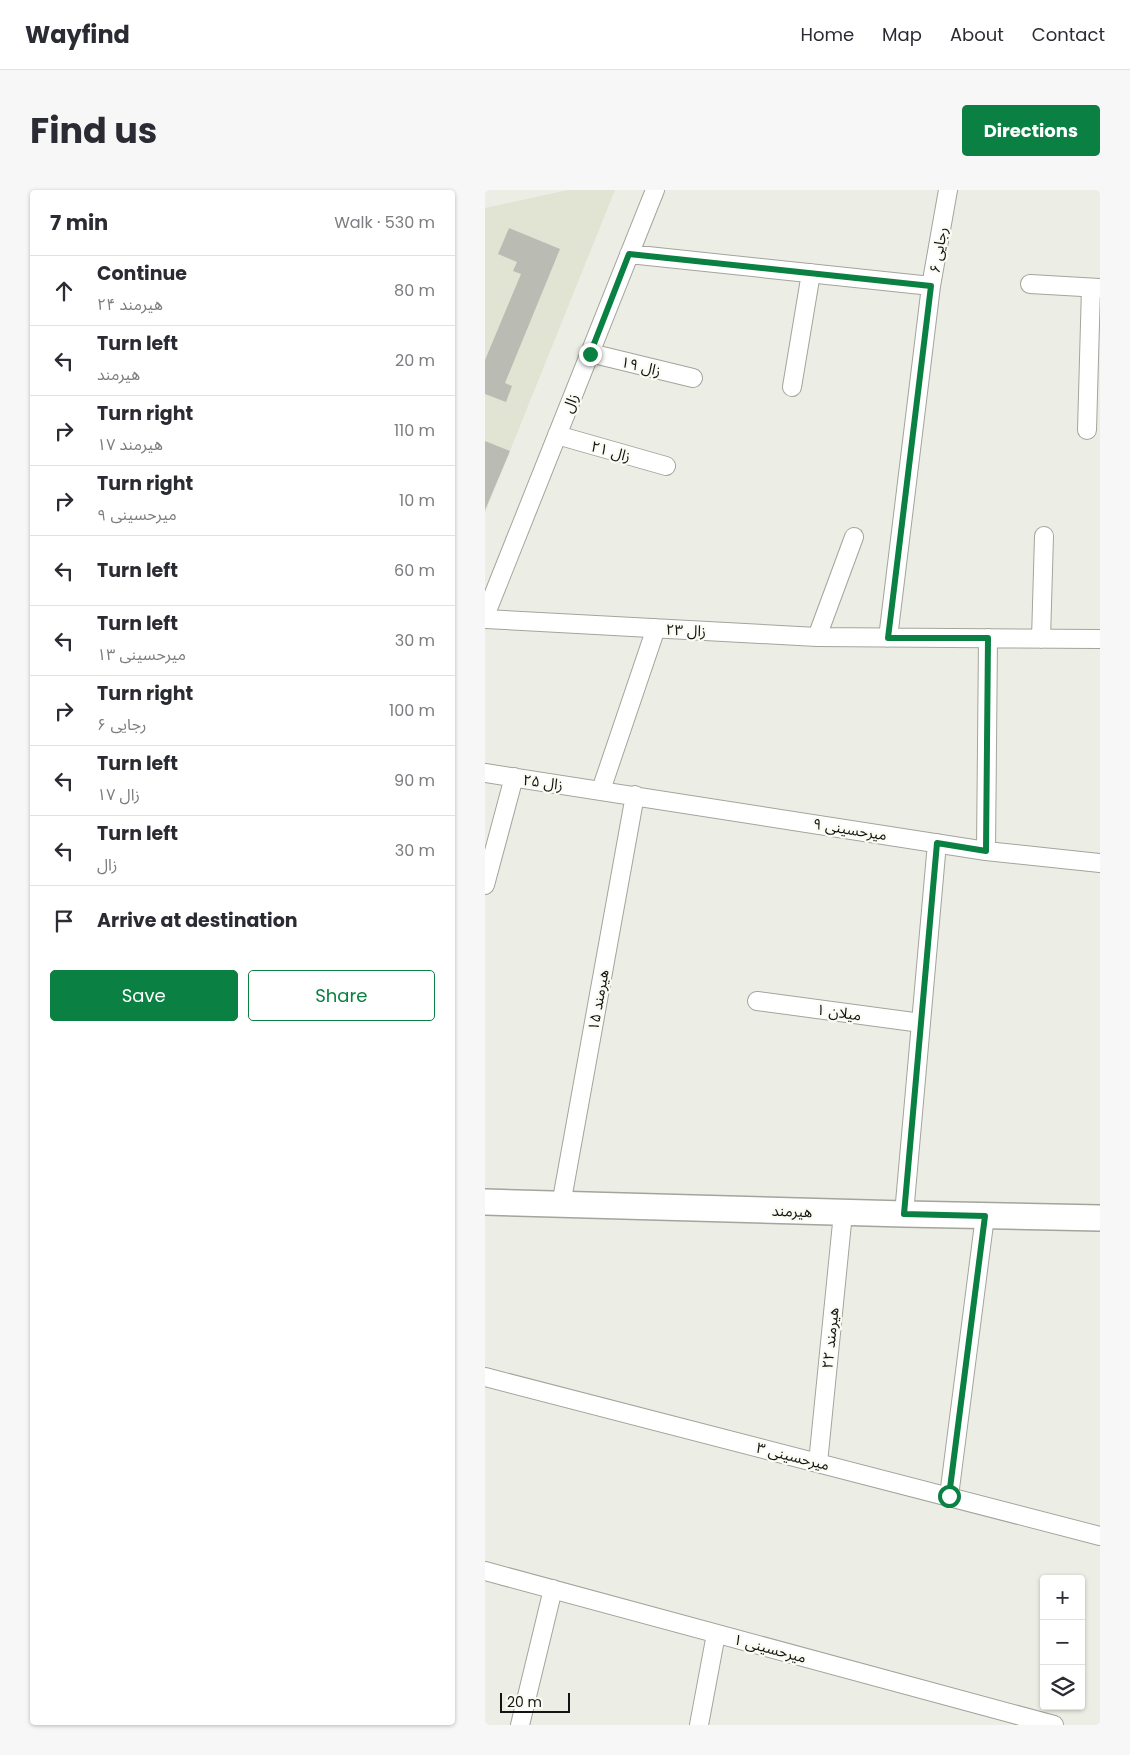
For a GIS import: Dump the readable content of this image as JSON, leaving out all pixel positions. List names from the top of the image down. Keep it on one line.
{"streets":{"main road":["هیرمند"],"street":["رجایی ۶","زال ۱۹","زال","زال ۲۱","زال ۲۳","زال ۲۵","میرحسینی ۹","هیرمند ۱۵","میلان ۱","هیرمند ۲۲","میرحسینی ۳","میرحسینی ۱"]},"crossings":[["رجایی ۶","زال ۲۳"],["زال ۱۹","زال"],["زال","زال ۲۱"],["زال","زال ۲۳"],["زال ۲۵","میرحسینی ۹"],["میرحسینی ۹","هیرمند ۱۵"],["هیرمند ۱۵","هیرمند"],["هیرمند","هیرمند ۲۲"],["هیرمند ۲۲","میرحسینی ۳"]],"scale_bar":"20 m","page":{"header":"Wayfind","nav":["Home","Map","About","Contact"],"title":"Find us","buttons":["Directions",["Save","Share"]],"heading":["7 min","Walk · 530 m"],"list":[["Continue","هیرمند ۲۴","80 m"],["Turn left","هیرمند","20 m"],["Turn right","هیرمند ۱۷","110 m"],["Turn right","میرحسینی ۹","10 m"],["Turn left","60 m"],["Turn left","میرحسینی ۱۳","30 m"],["Turn right","رجایی ۶","100 m"],["Turn left","زال ۱۷","90 m"],["Turn left","زال","30 m"],"Arrive at destination"],"map_buttons":["+","−"],"scale":"20 m"}}
